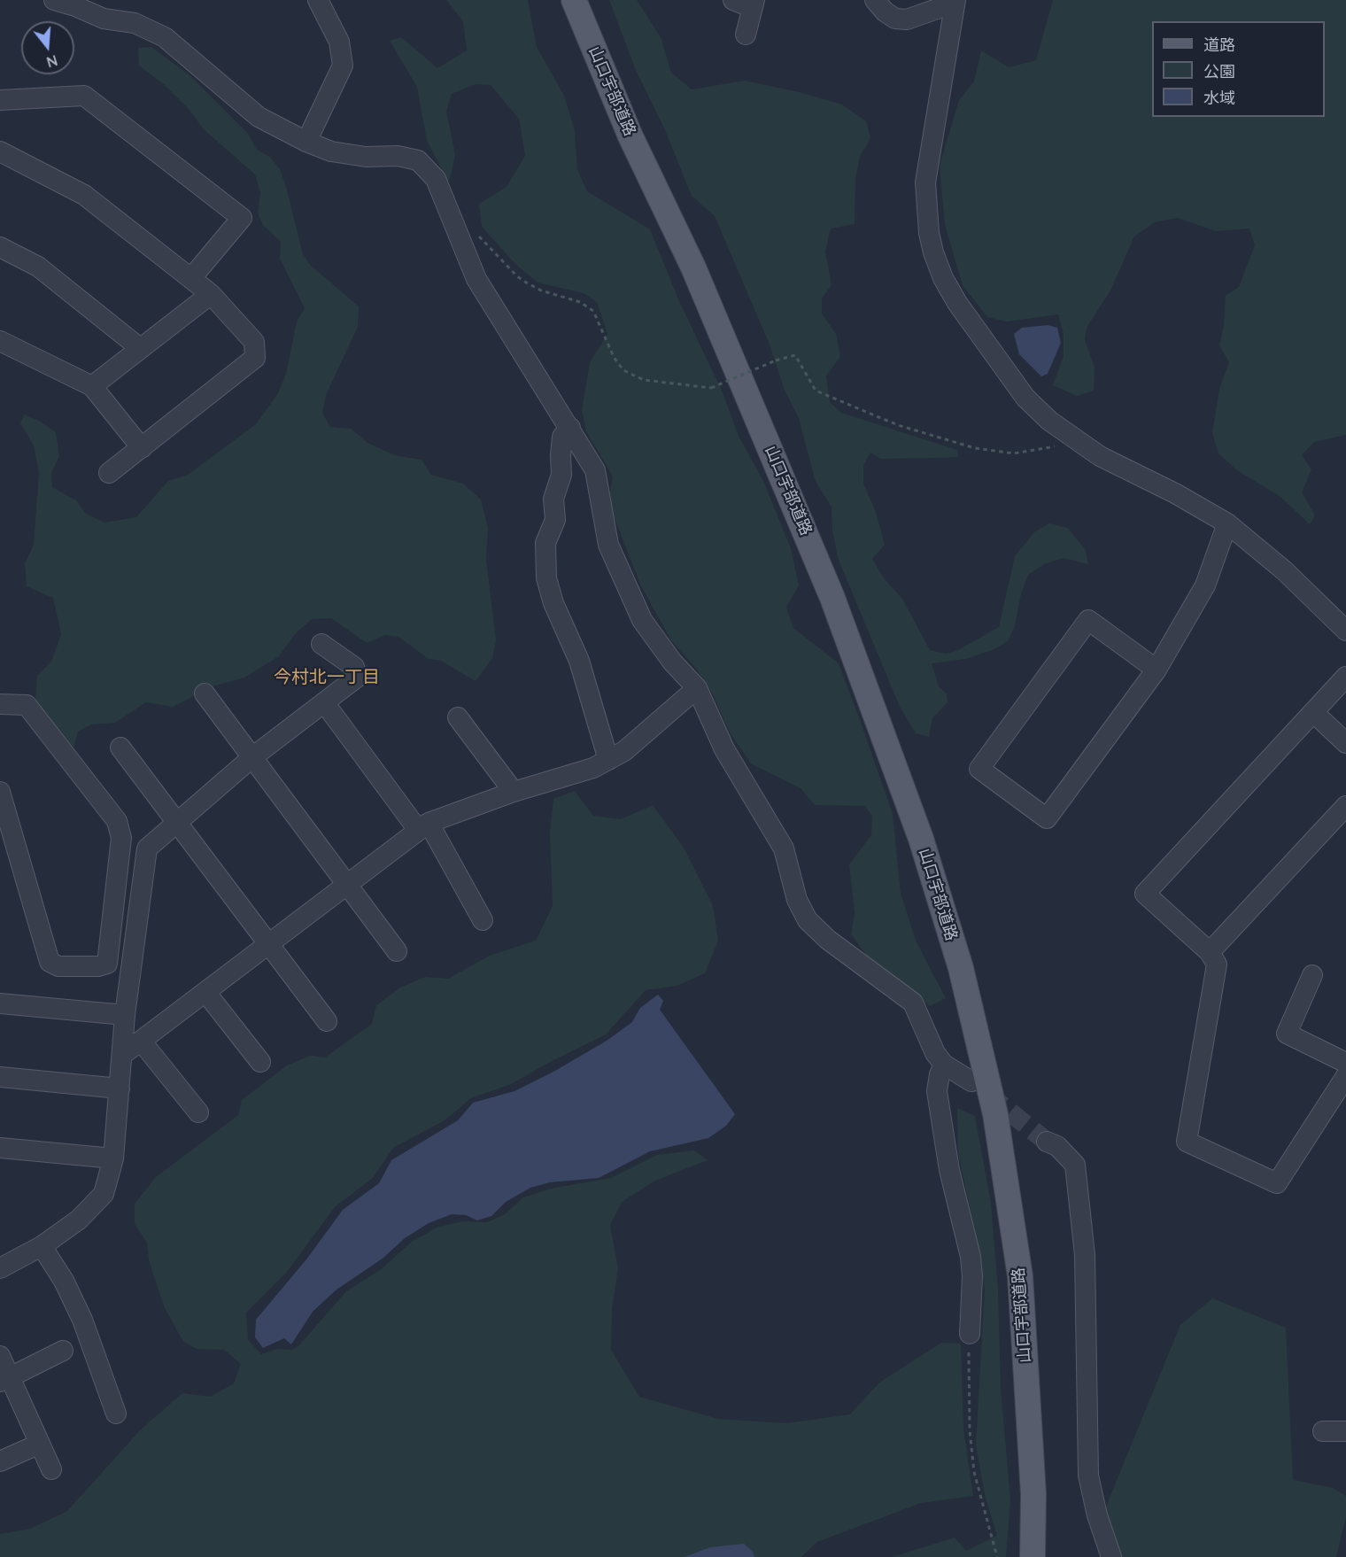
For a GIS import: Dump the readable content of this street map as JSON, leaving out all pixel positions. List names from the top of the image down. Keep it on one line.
{"streets":{"main road":["山口宇部道路"]},"districts":["今村北一丁目"],"legend":["道路","公園","水域"],"north":"bottom"}
